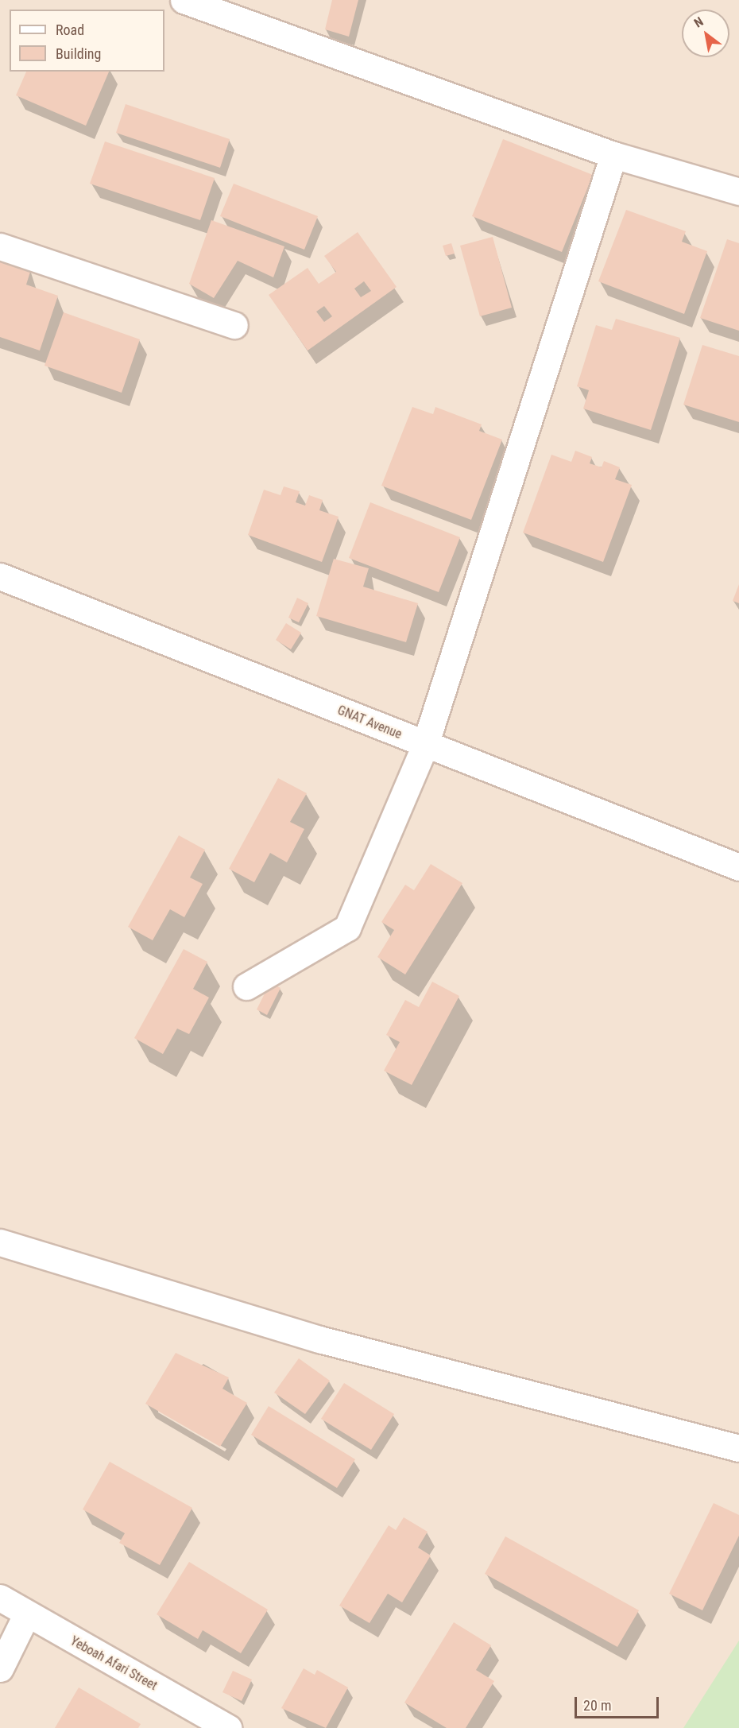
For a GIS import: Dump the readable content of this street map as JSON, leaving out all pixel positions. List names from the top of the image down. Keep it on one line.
{"streets":{"street":["GNAT Avenue","Yeboah Afari Street"]},"legend":["Road","Building"],"scale_bar":"20 m","north":"top left"}
